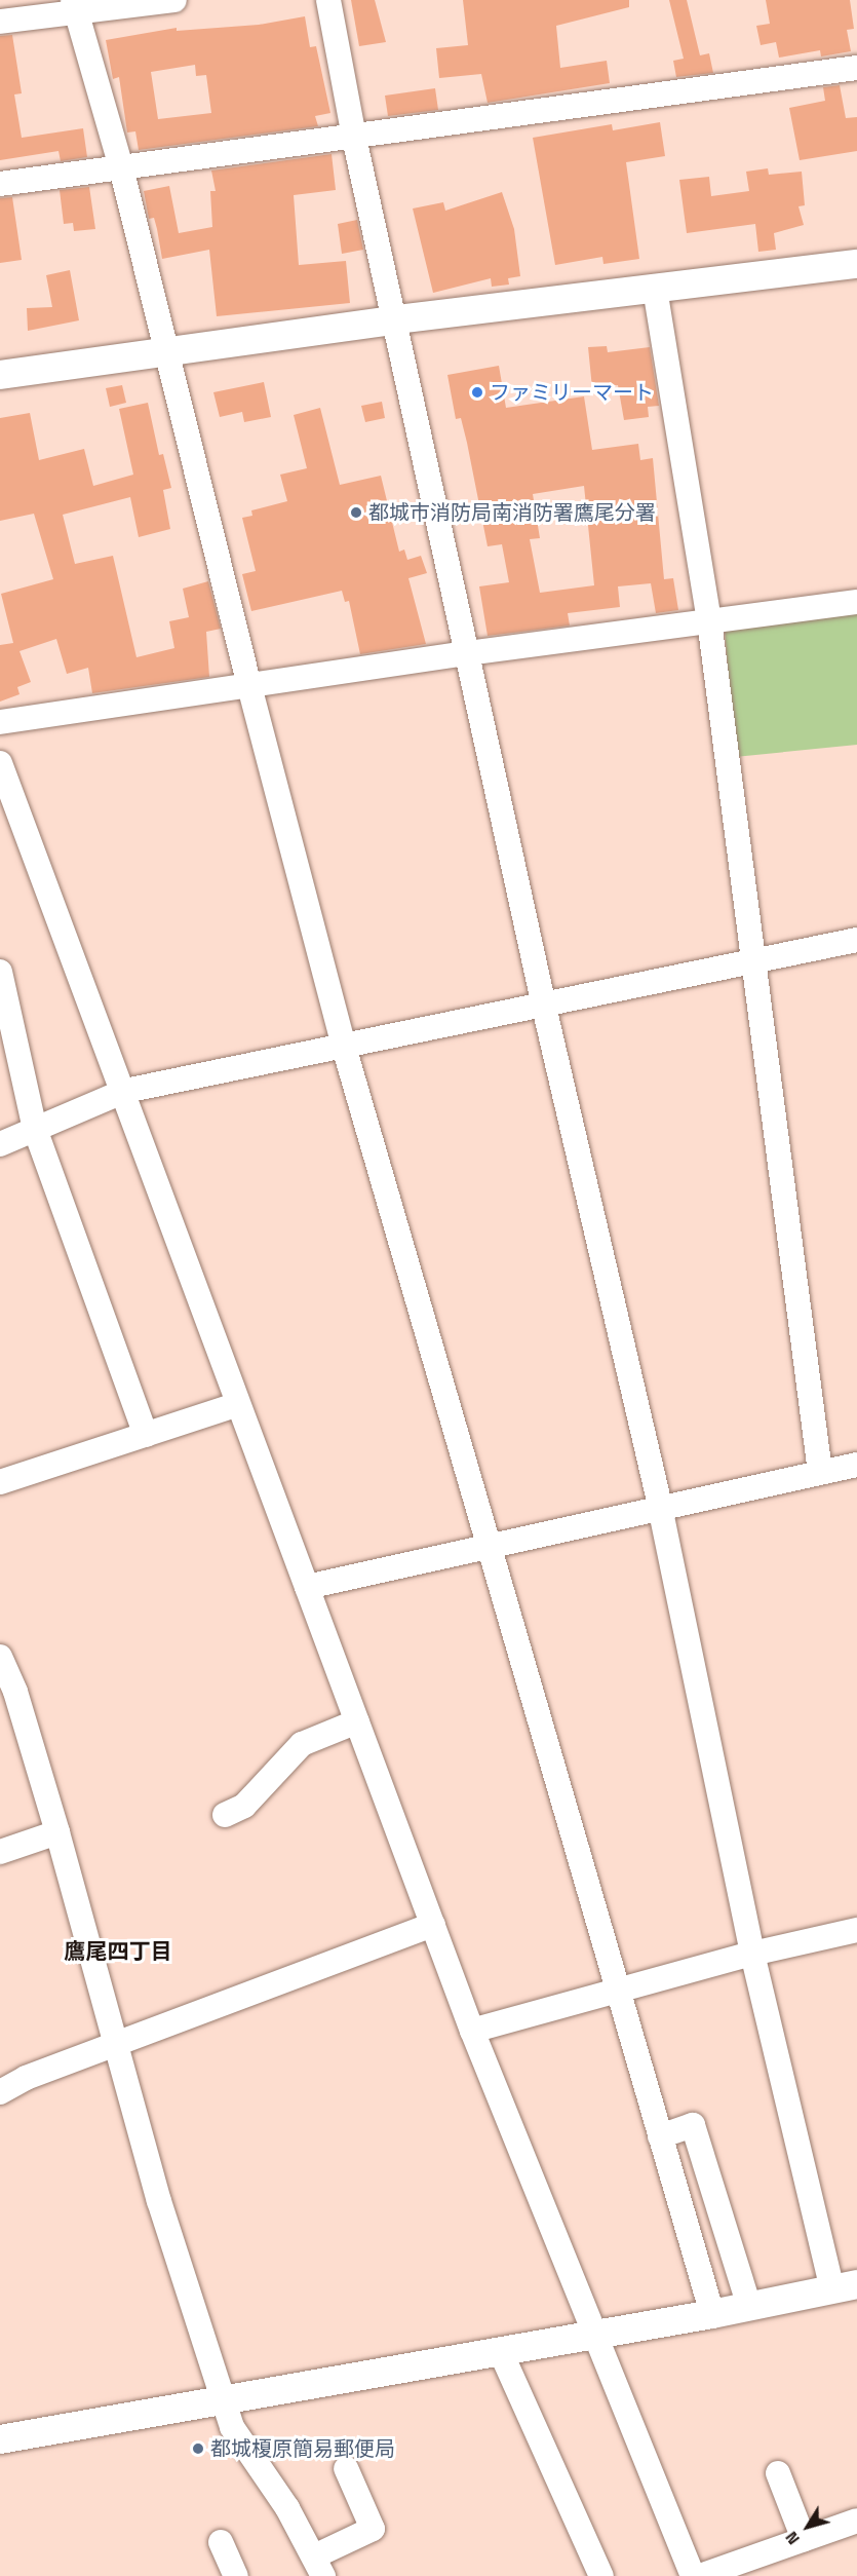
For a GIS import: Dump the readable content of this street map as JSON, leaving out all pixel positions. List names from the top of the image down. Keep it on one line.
{"districts":["鷹尾四丁目"],"places":["ファミリーマート","都城市消防局南消防署鷹尾分署","都城榎原簡易郵便局"],"north":"bottom left"}
